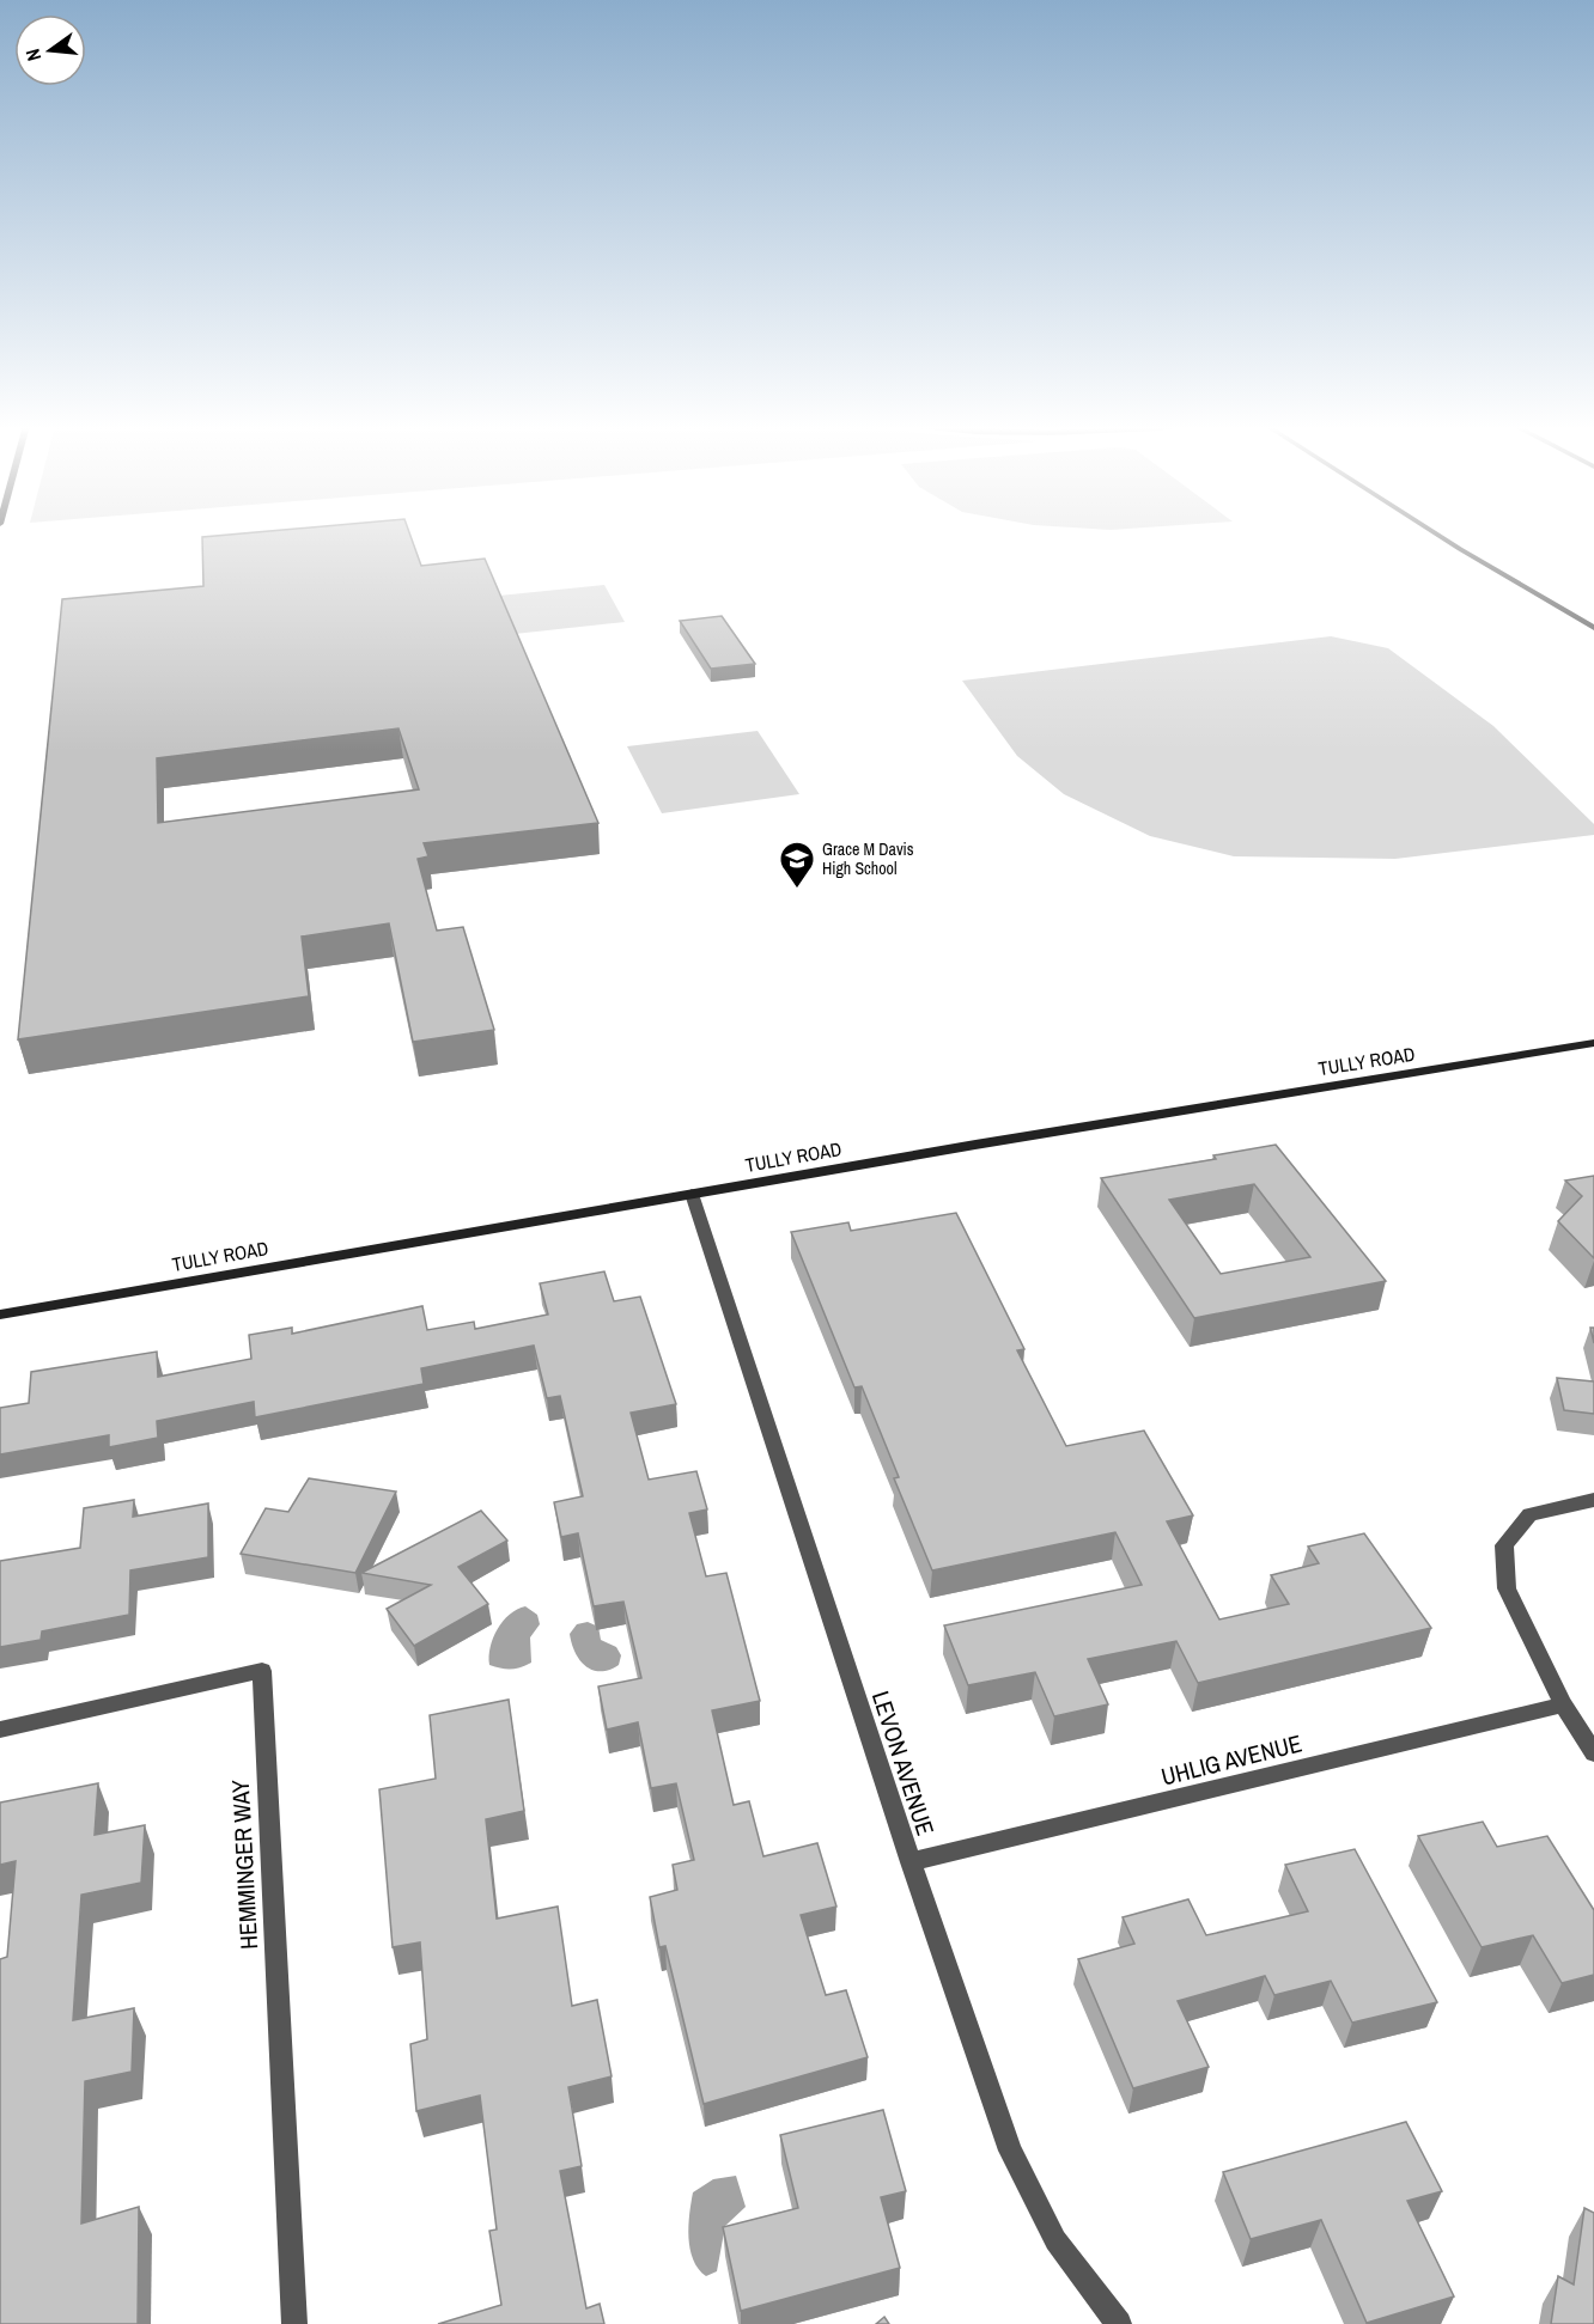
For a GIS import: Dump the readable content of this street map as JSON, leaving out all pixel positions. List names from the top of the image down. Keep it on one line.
{"streets":{"main road":["TULLY ROAD"],"street":["UHLIG AVENUE","LEVON AVENUE","HEMMINGER WAY"]},"crossings":[["TULLY ROAD","LEVON AVENUE"],["UHLIG AVENUE","LEVON AVENUE"]],"places":{"school or university":["Grace M Davis High School"]},"north":"left"}
